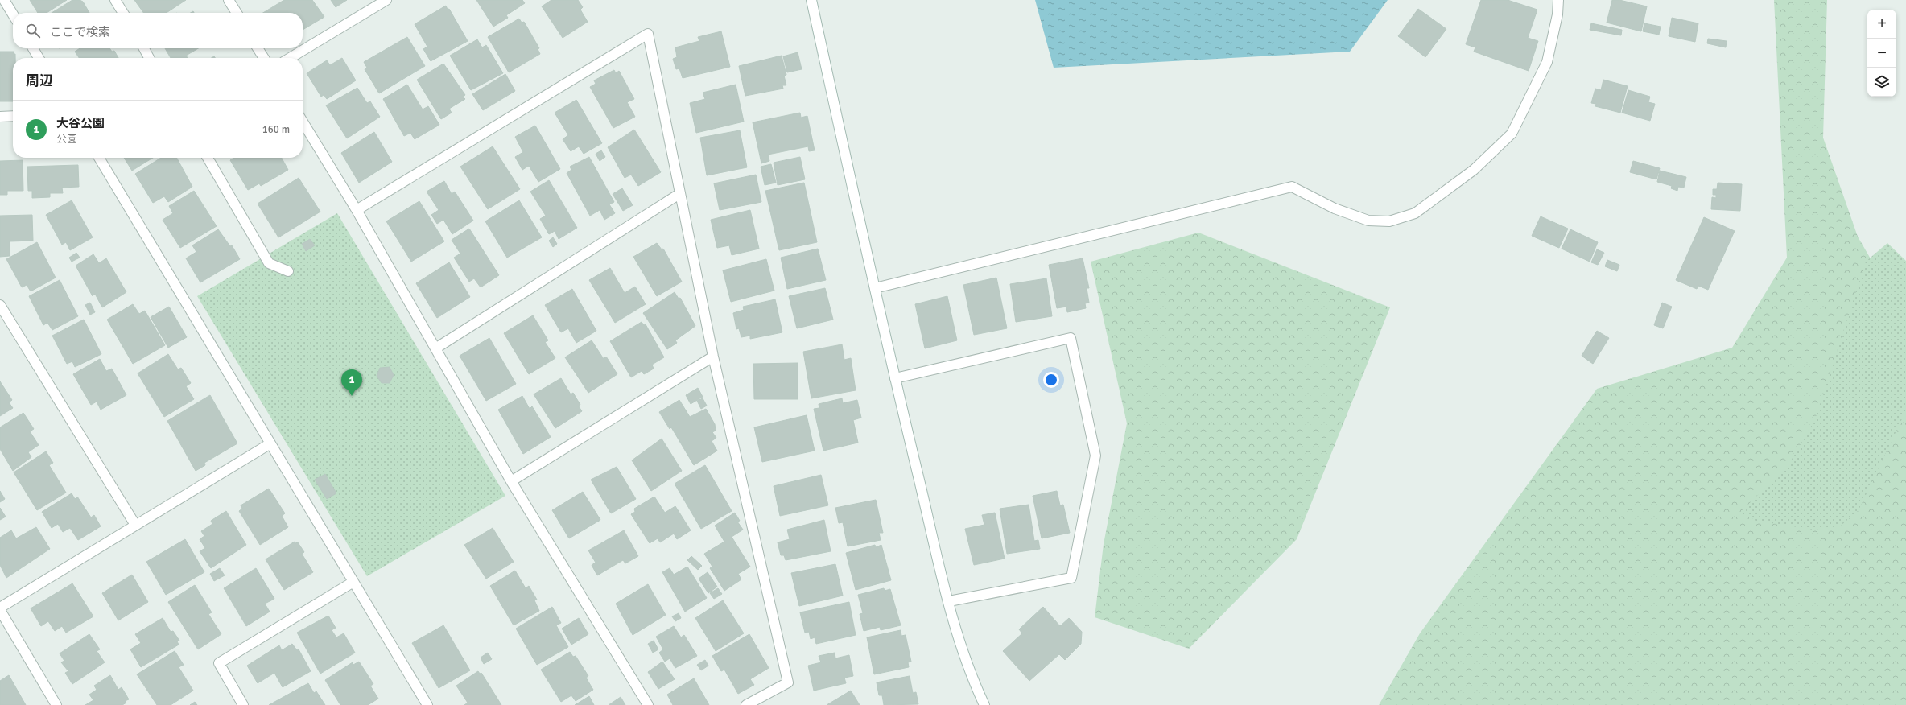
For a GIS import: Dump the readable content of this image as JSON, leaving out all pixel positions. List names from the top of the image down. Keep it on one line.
{"page":{"map_buttons":["+","−"],"search":"ここで検索","heading":"周辺","list":[{"mark":"1","name":"大谷公園","note":"公園","value":"160 m"}],"pins":"1"}}
